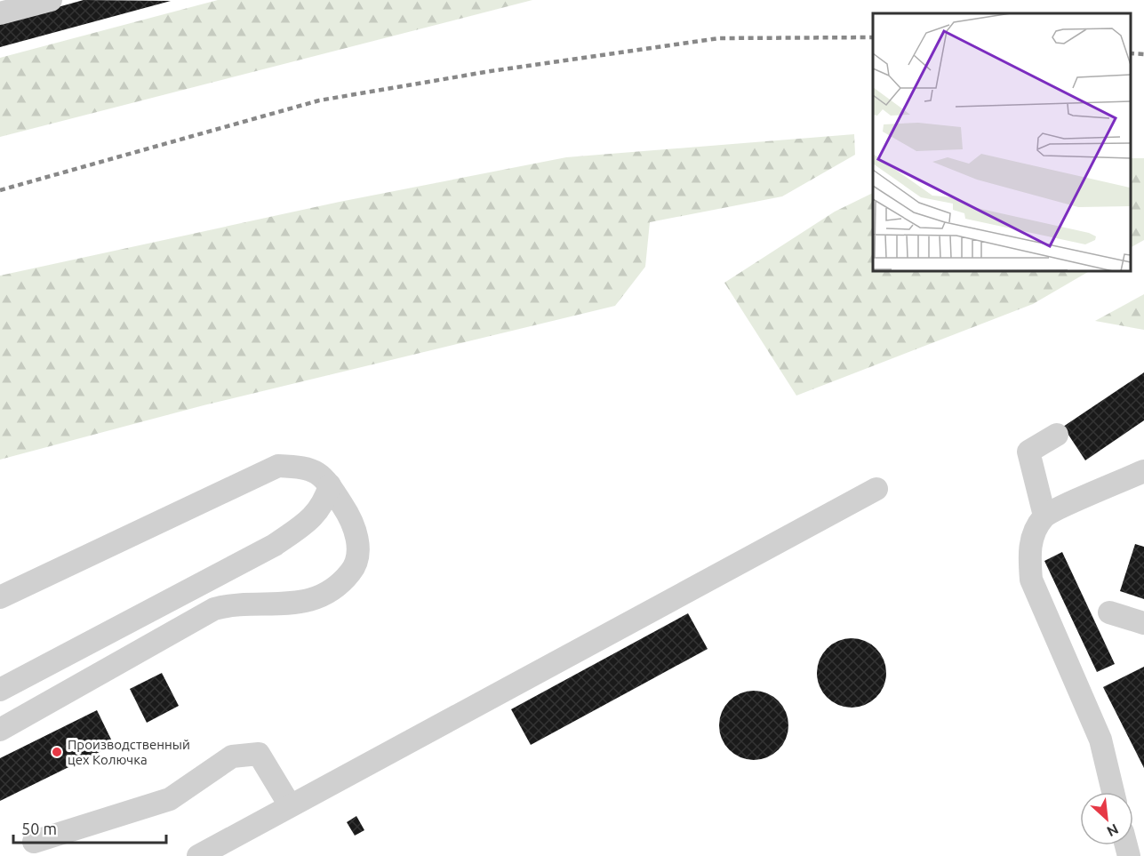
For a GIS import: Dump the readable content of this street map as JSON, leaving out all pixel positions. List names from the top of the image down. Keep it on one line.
{"places":["Производственный цех Колючка"],"scale_bar":"50 m","north":"bottom right"}
